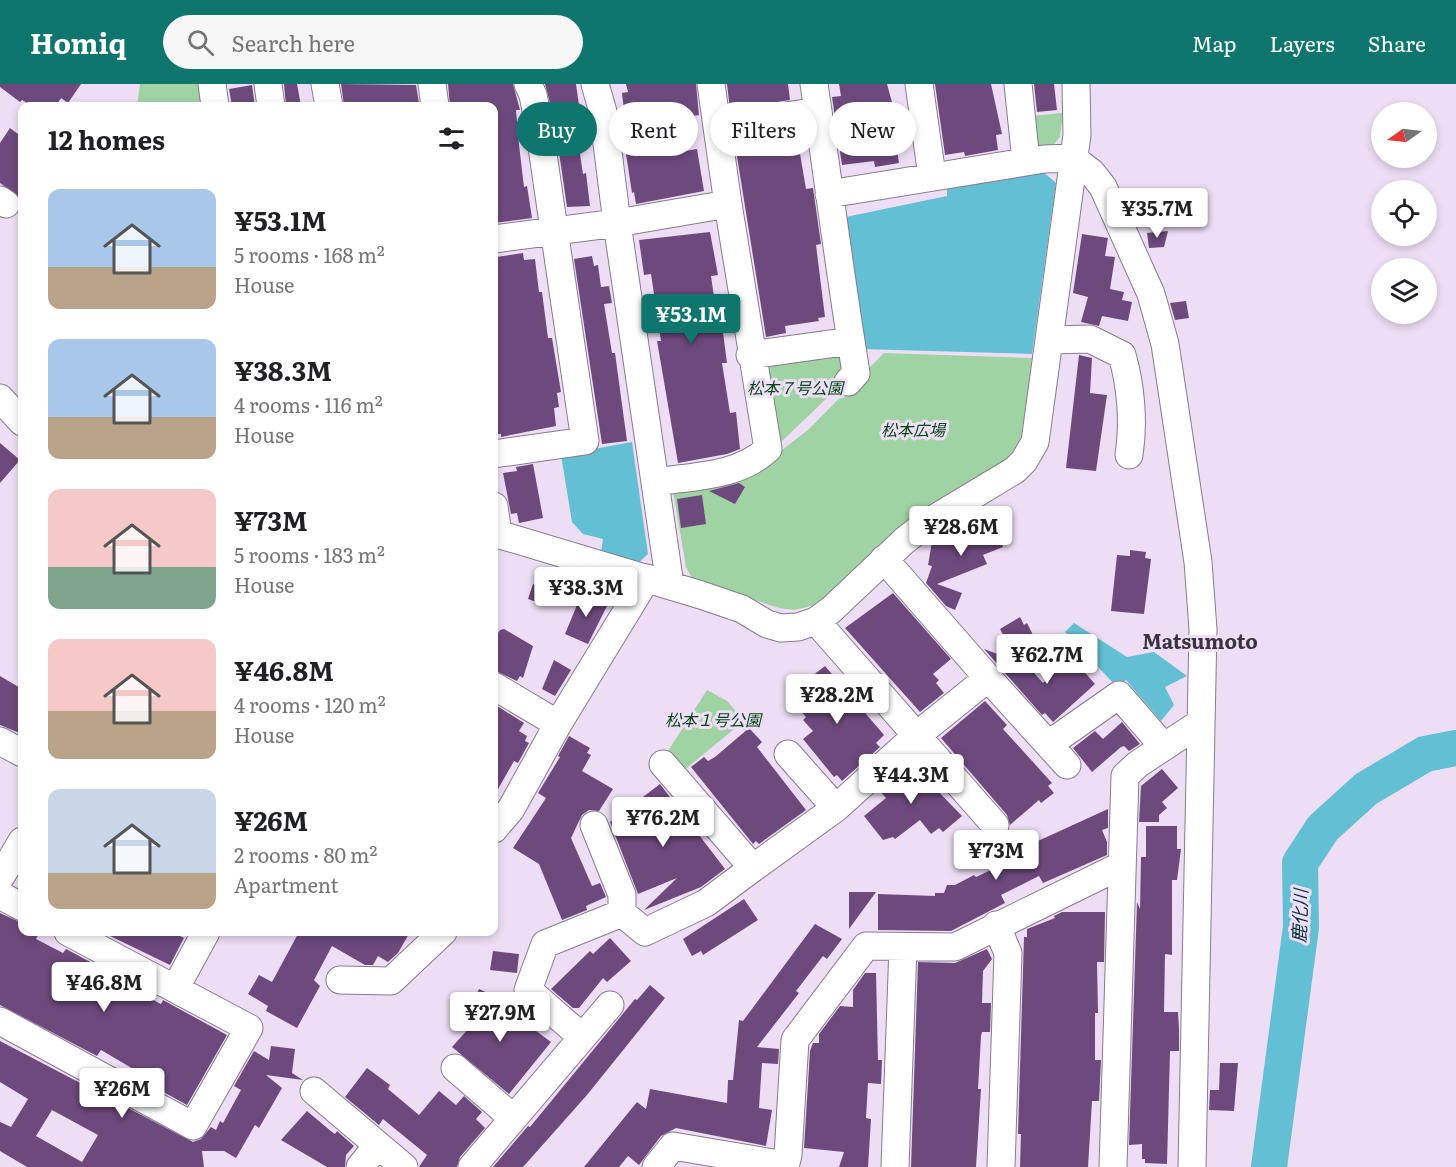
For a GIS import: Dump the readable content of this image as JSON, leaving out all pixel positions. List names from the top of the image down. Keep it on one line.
{"districts":["Matsumoto"],"water":["鹿化川"],"parks":["松本７号公園","松本広場","松本１号公園"],"north":"left","page":{"header":"Homiq","search":"Search here","nav":["Map","Layers","Share"],"chip":["Buy","Rent","Filters","New"],"heading":"12 homes","list":[{"name":"¥53.1M","note":"5 rooms · 168 m² · House"},{"name":"¥38.3M","note":"4 rooms · 116 m² · House"},{"name":"¥73M","note":"5 rooms · 183 m² · House"},{"name":"¥46.8M","note":"4 rooms · 120 m² · House"},{"name":"¥26M","note":"2 rooms · 80 m² · Apartment"}],"price":["¥35.7M","¥53.1M","¥28.6M","¥38.3M","¥62.7M","¥28.2M","¥44.3M","¥76.2M","¥73M","¥46.8M","¥27.9M","¥26M"]}}
